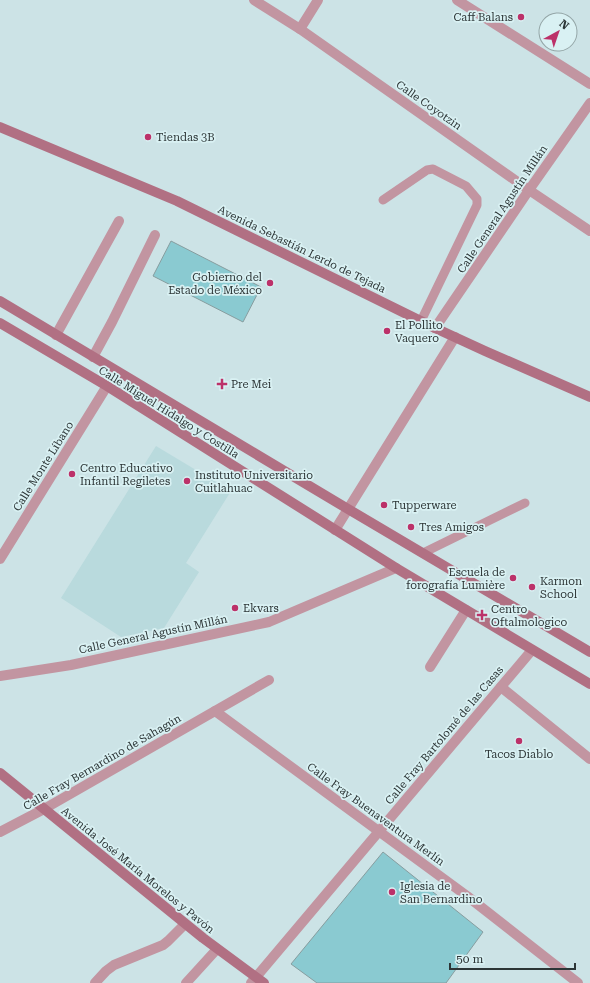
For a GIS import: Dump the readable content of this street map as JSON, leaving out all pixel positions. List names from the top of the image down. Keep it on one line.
{"streets":{"main road":["Avenida Sebastián Lerdo de Tejada","Calle Miguel Hidalgo y Costilla","Avenida José María Morelos y Pavón"],"street":["Calle Coyotzin","Calle General Agustín Millán","Calle Monte Líbano","Calle Fray Bartolomé de las Casas","Calle Fray Bernardino de Sahagún","Calle Fray Buenaventura Merlín"]},"crossings":[["Calle Coyotzin","Calle General Agustín Millán"],["Calle General Agustín Millán","Avenida Sebastián Lerdo de Tejada"],["Calle General Agustín Millán","Calle Miguel Hidalgo y Costilla"],["Calle Miguel Hidalgo y Costilla","Calle Monte Líbano"],["Calle Miguel Hidalgo y Costilla","Calle Fray Bartolomé de las Casas"],["Calle Fray Bartolomé de las Casas","Calle Fray Buenaventura Merlín"],["Calle Fray Bartolomé de las Casas","Avenida José María Morelos y Pavón"],["Calle Fray Bernardino de Sahagún","Calle Fray Buenaventura Merlín"],["Calle Fray Bernardino de Sahagún","Avenida José María Morelos y Pavón"]],"places":{"other":["Caff Balans","Tiendas 3B","Gobierno del Estado de México","El Pollito Vaquero","Centro Educativo Infantil Regiletes","Instituto Universitario Cuitlahuac","Tupperware","Tres Amigos","Escuela de forografía Lumière","Karmon School","Ekvars","Tacos Diablo","Iglesia de San Bernardino"],"health":["Pre Mei","Centro Oftalmologico"]},"scale_bar":"50 m","north":"top right"}
